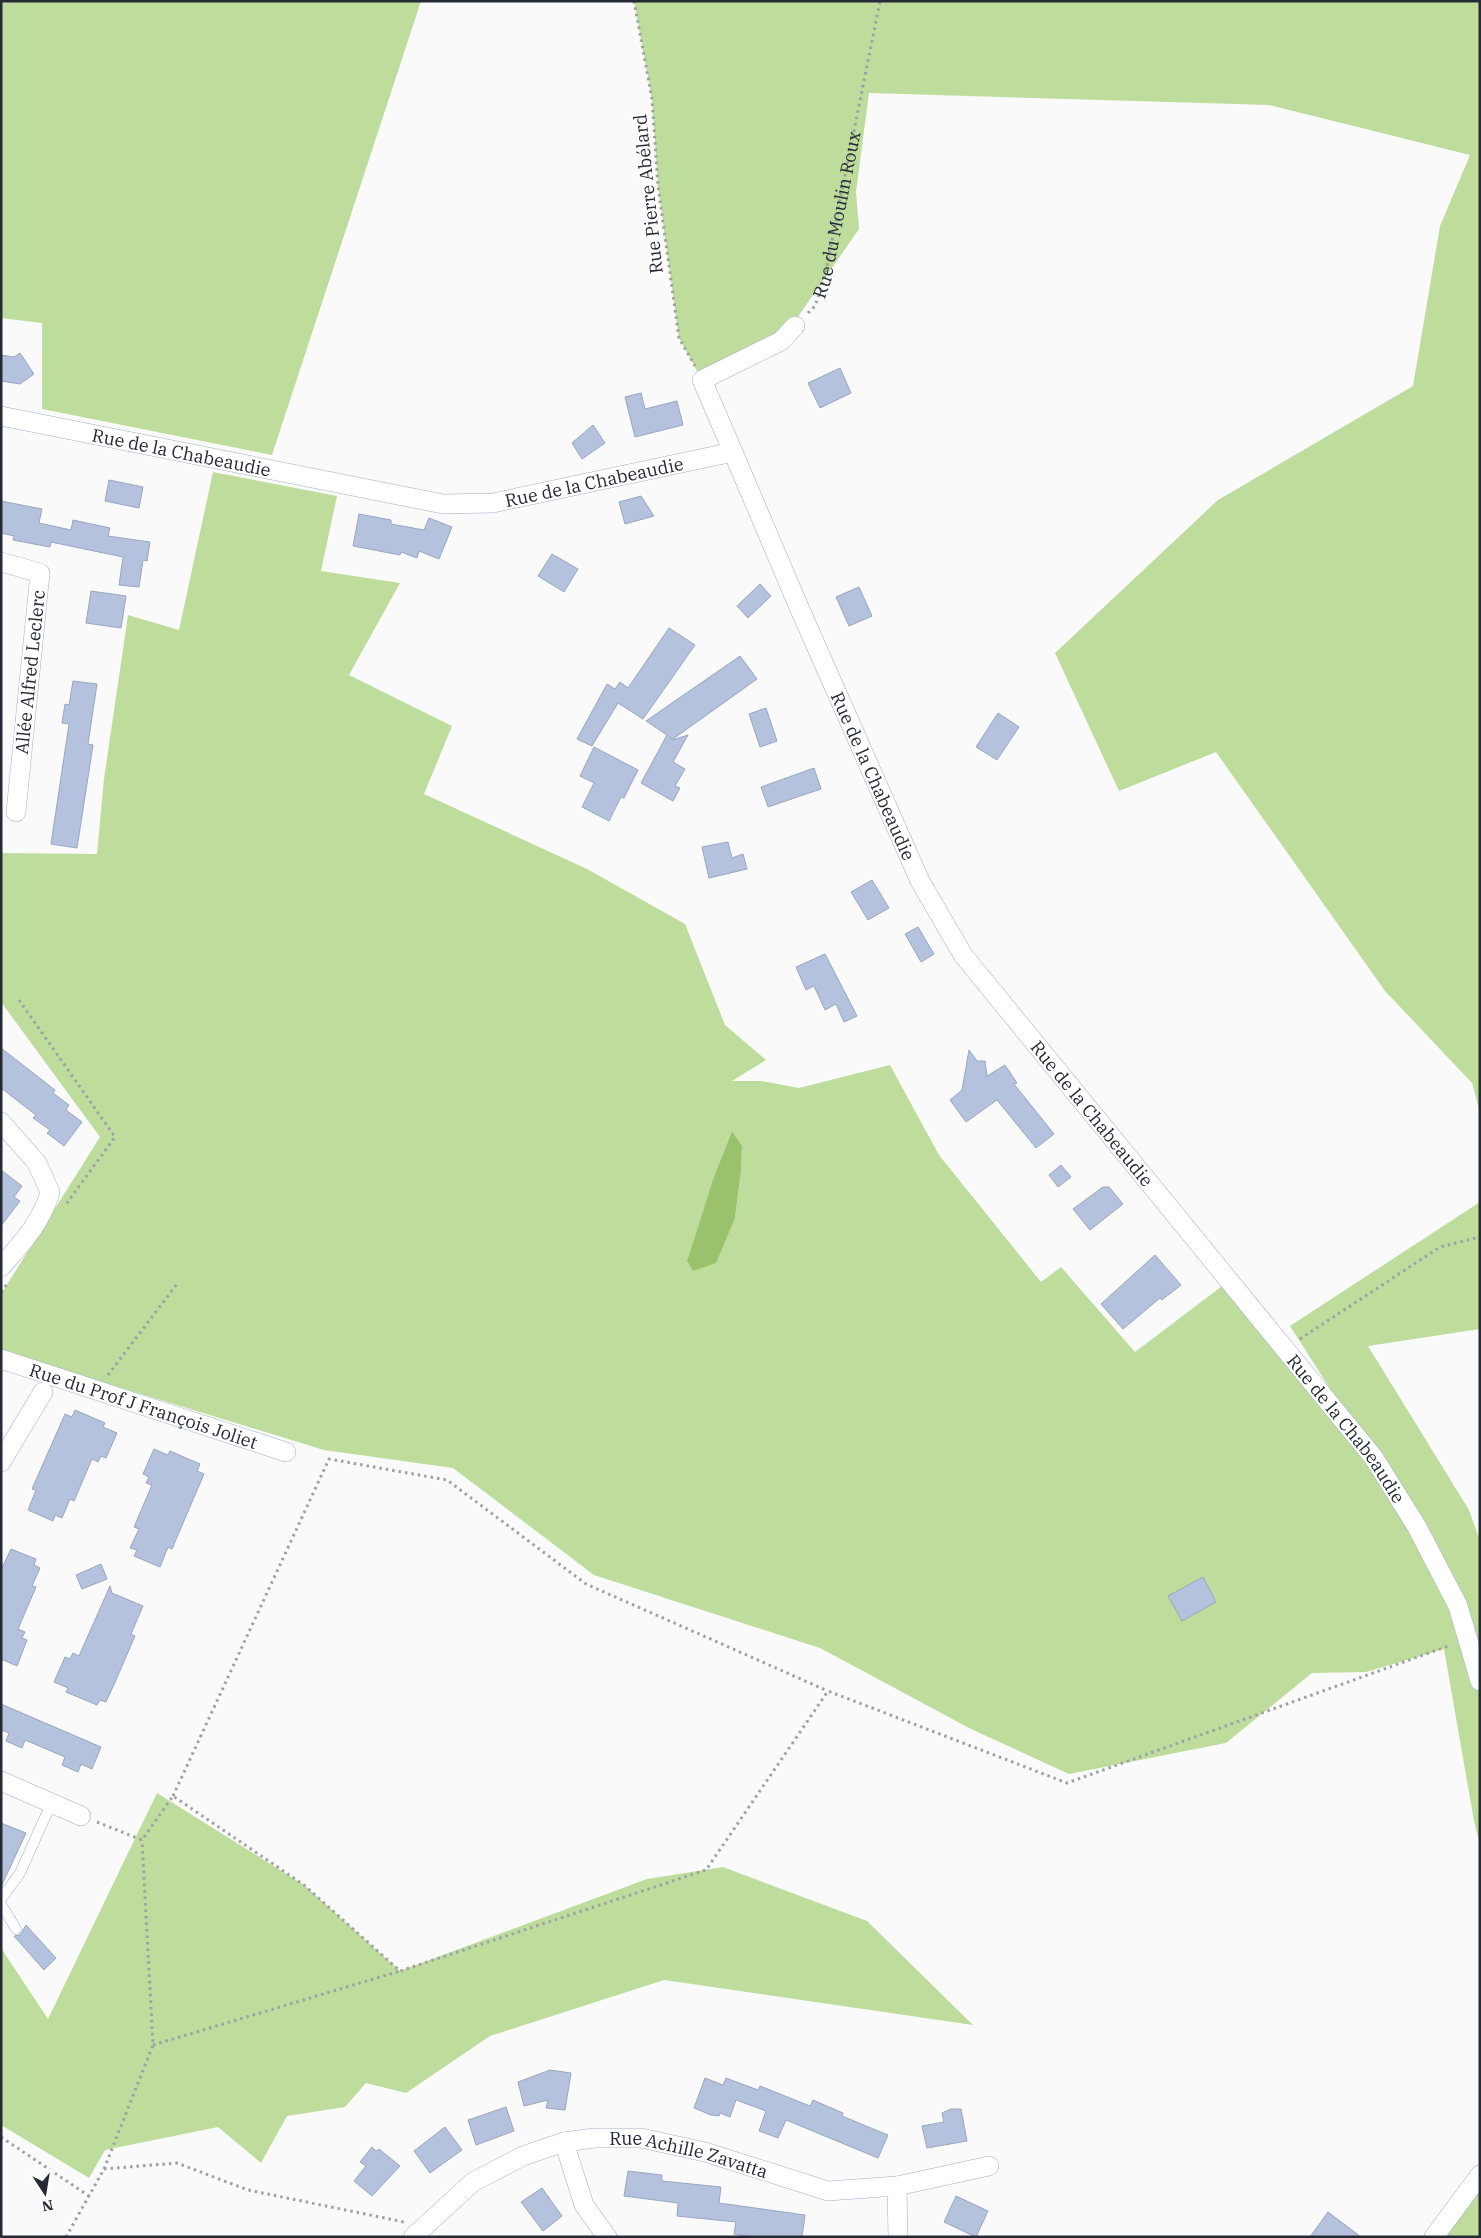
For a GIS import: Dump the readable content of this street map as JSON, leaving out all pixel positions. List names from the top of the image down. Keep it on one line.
{"streets":{"street":["Rue de la Chabeaudie","Allée Alfred Leclerc","Rue du Prof J François Joliet","Rue Achille Zavatta"],"path":["Rue Pierre Abélard","Rue du Moulin Roux"]},"north":"bottom"}
